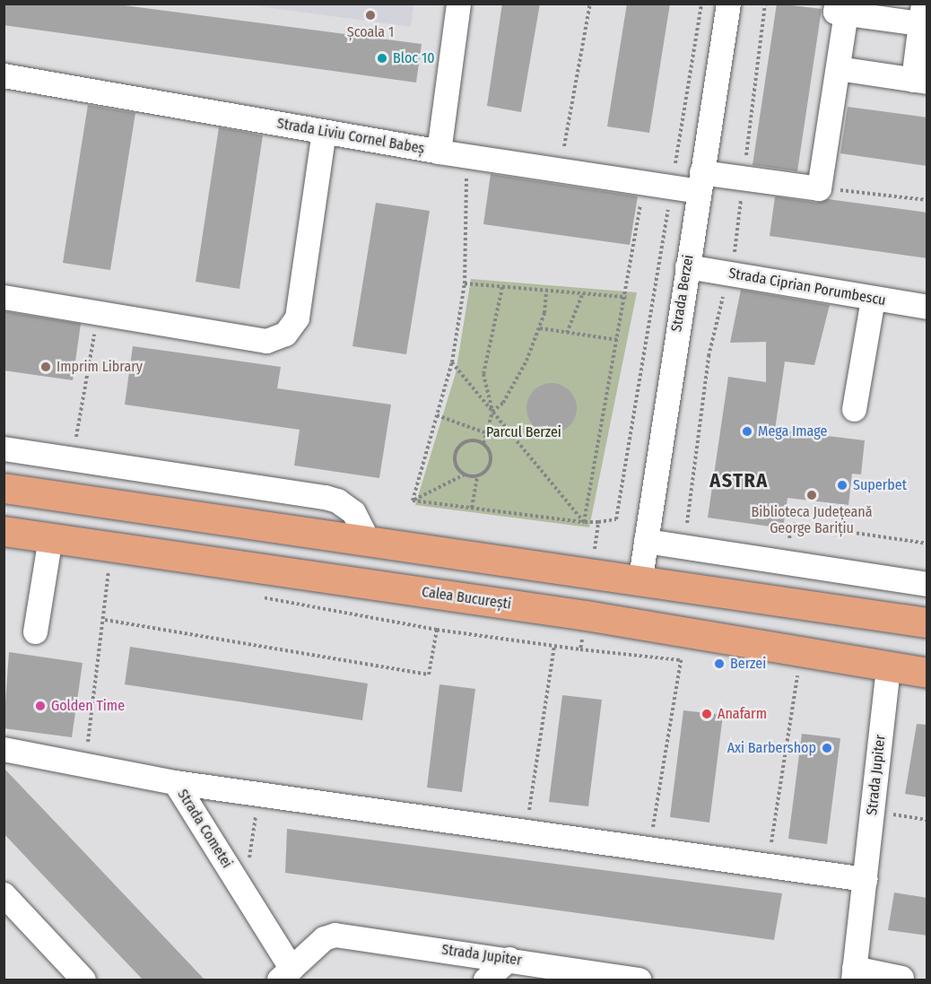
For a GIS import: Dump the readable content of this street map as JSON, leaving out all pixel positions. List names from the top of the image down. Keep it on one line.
{"streets":{"main road":["Calea București"],"street":["Strada Liviu Cornel Babeș","Strada Ciprian Porumbescu","Strada Berzei","Strada Jupiter","Strada Cometei"]},"crossings":[["Strada Liviu Cornel Babeș","Strada Berzei"],["Strada Ciprian Porumbescu","Strada Berzei"],["Calea București","Strada Jupiter"],["Strada Jupiter","Strada Cometei"]],"districts":["ASTRA"],"parks":["Parcul Berzei"],"places":["Școala 1","Bloc 10","Imprim Library","Mega Image","Superbet","Biblioteca Județeană George Barițiu","Berzei","Golden Time","Anafarm","Axi Barbershop"]}
